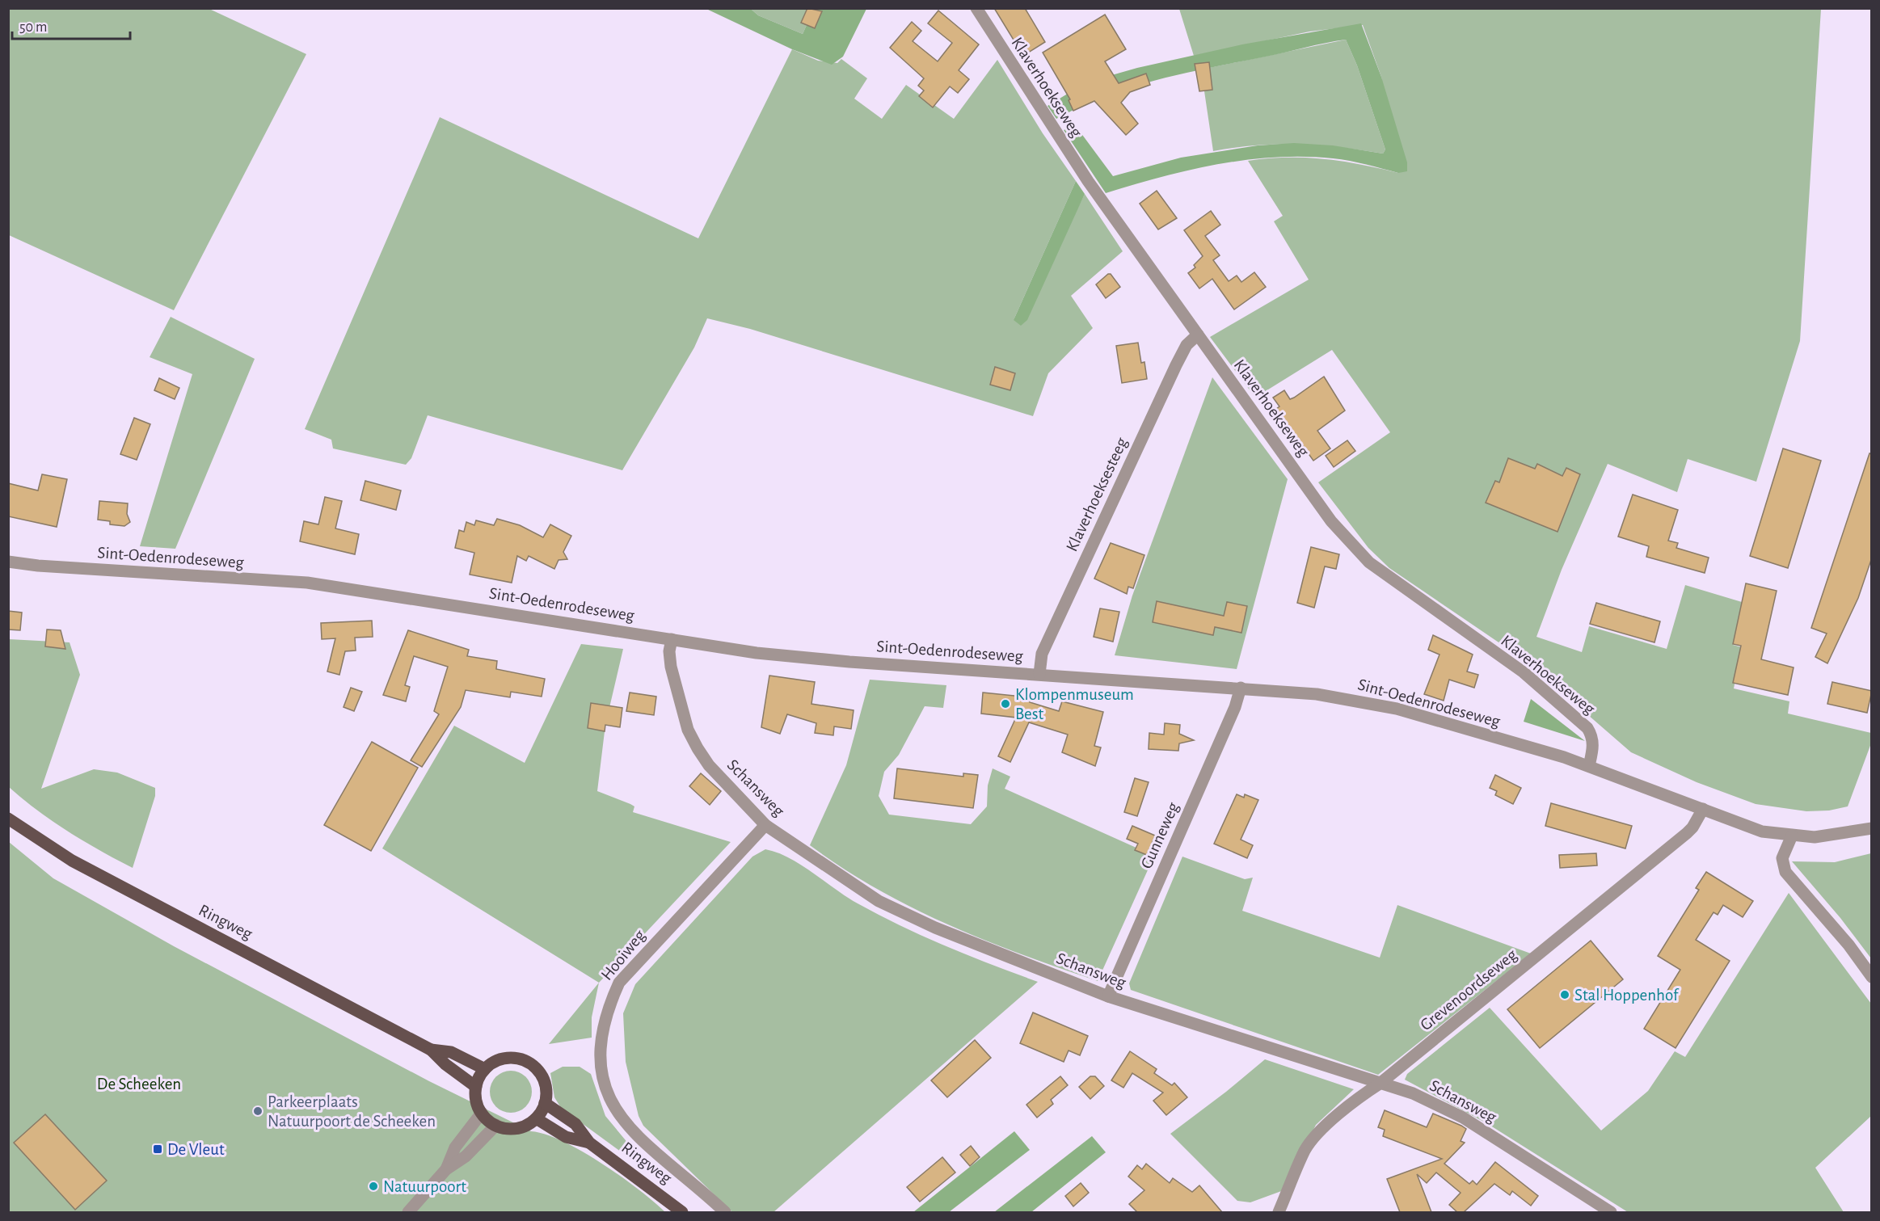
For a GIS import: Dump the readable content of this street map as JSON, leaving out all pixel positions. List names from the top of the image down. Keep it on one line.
{"streets":{"main road":["Ringweg"],"street":["Klaverhoekseweg","Klaverhoeksesteeg","Sint-Oedenrodeseweg","Schansweg","Gunneweg","Hooiweg","Grevenoordseweg"]},"crossings":[["Klaverhoekseweg","Klaverhoeksesteeg"],["Klaverhoekseweg","Sint-Oedenrodeseweg"],["Klaverhoeksesteeg","Sint-Oedenrodeseweg"],["Sint-Oedenrodeseweg","Schansweg"],["Sint-Oedenrodeseweg","Gunneweg"],["Sint-Oedenrodeseweg","Grevenoordseweg"],["Schansweg","Gunneweg"],["Schansweg","Hooiweg"],["Schansweg","Grevenoordseweg"]],"parks":["De Scheeken"],"places":{"other":["Klompenmuseum Best","Stal Hoppenhof","Parkeerplaats Natuurpoort de Scheeken","Natuurpoort"],"transit":["De Vleut"]},"scale_bar":"50 m"}
